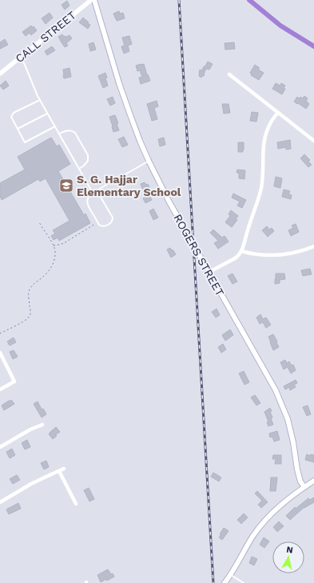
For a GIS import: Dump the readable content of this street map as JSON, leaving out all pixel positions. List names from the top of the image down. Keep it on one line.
{"streets":{"main road":["ROGERS STREET"],"street":["CALL STREET"]},"places":{"school or university":["S. G. Hajjar Elementary School"]},"north":"top"}
